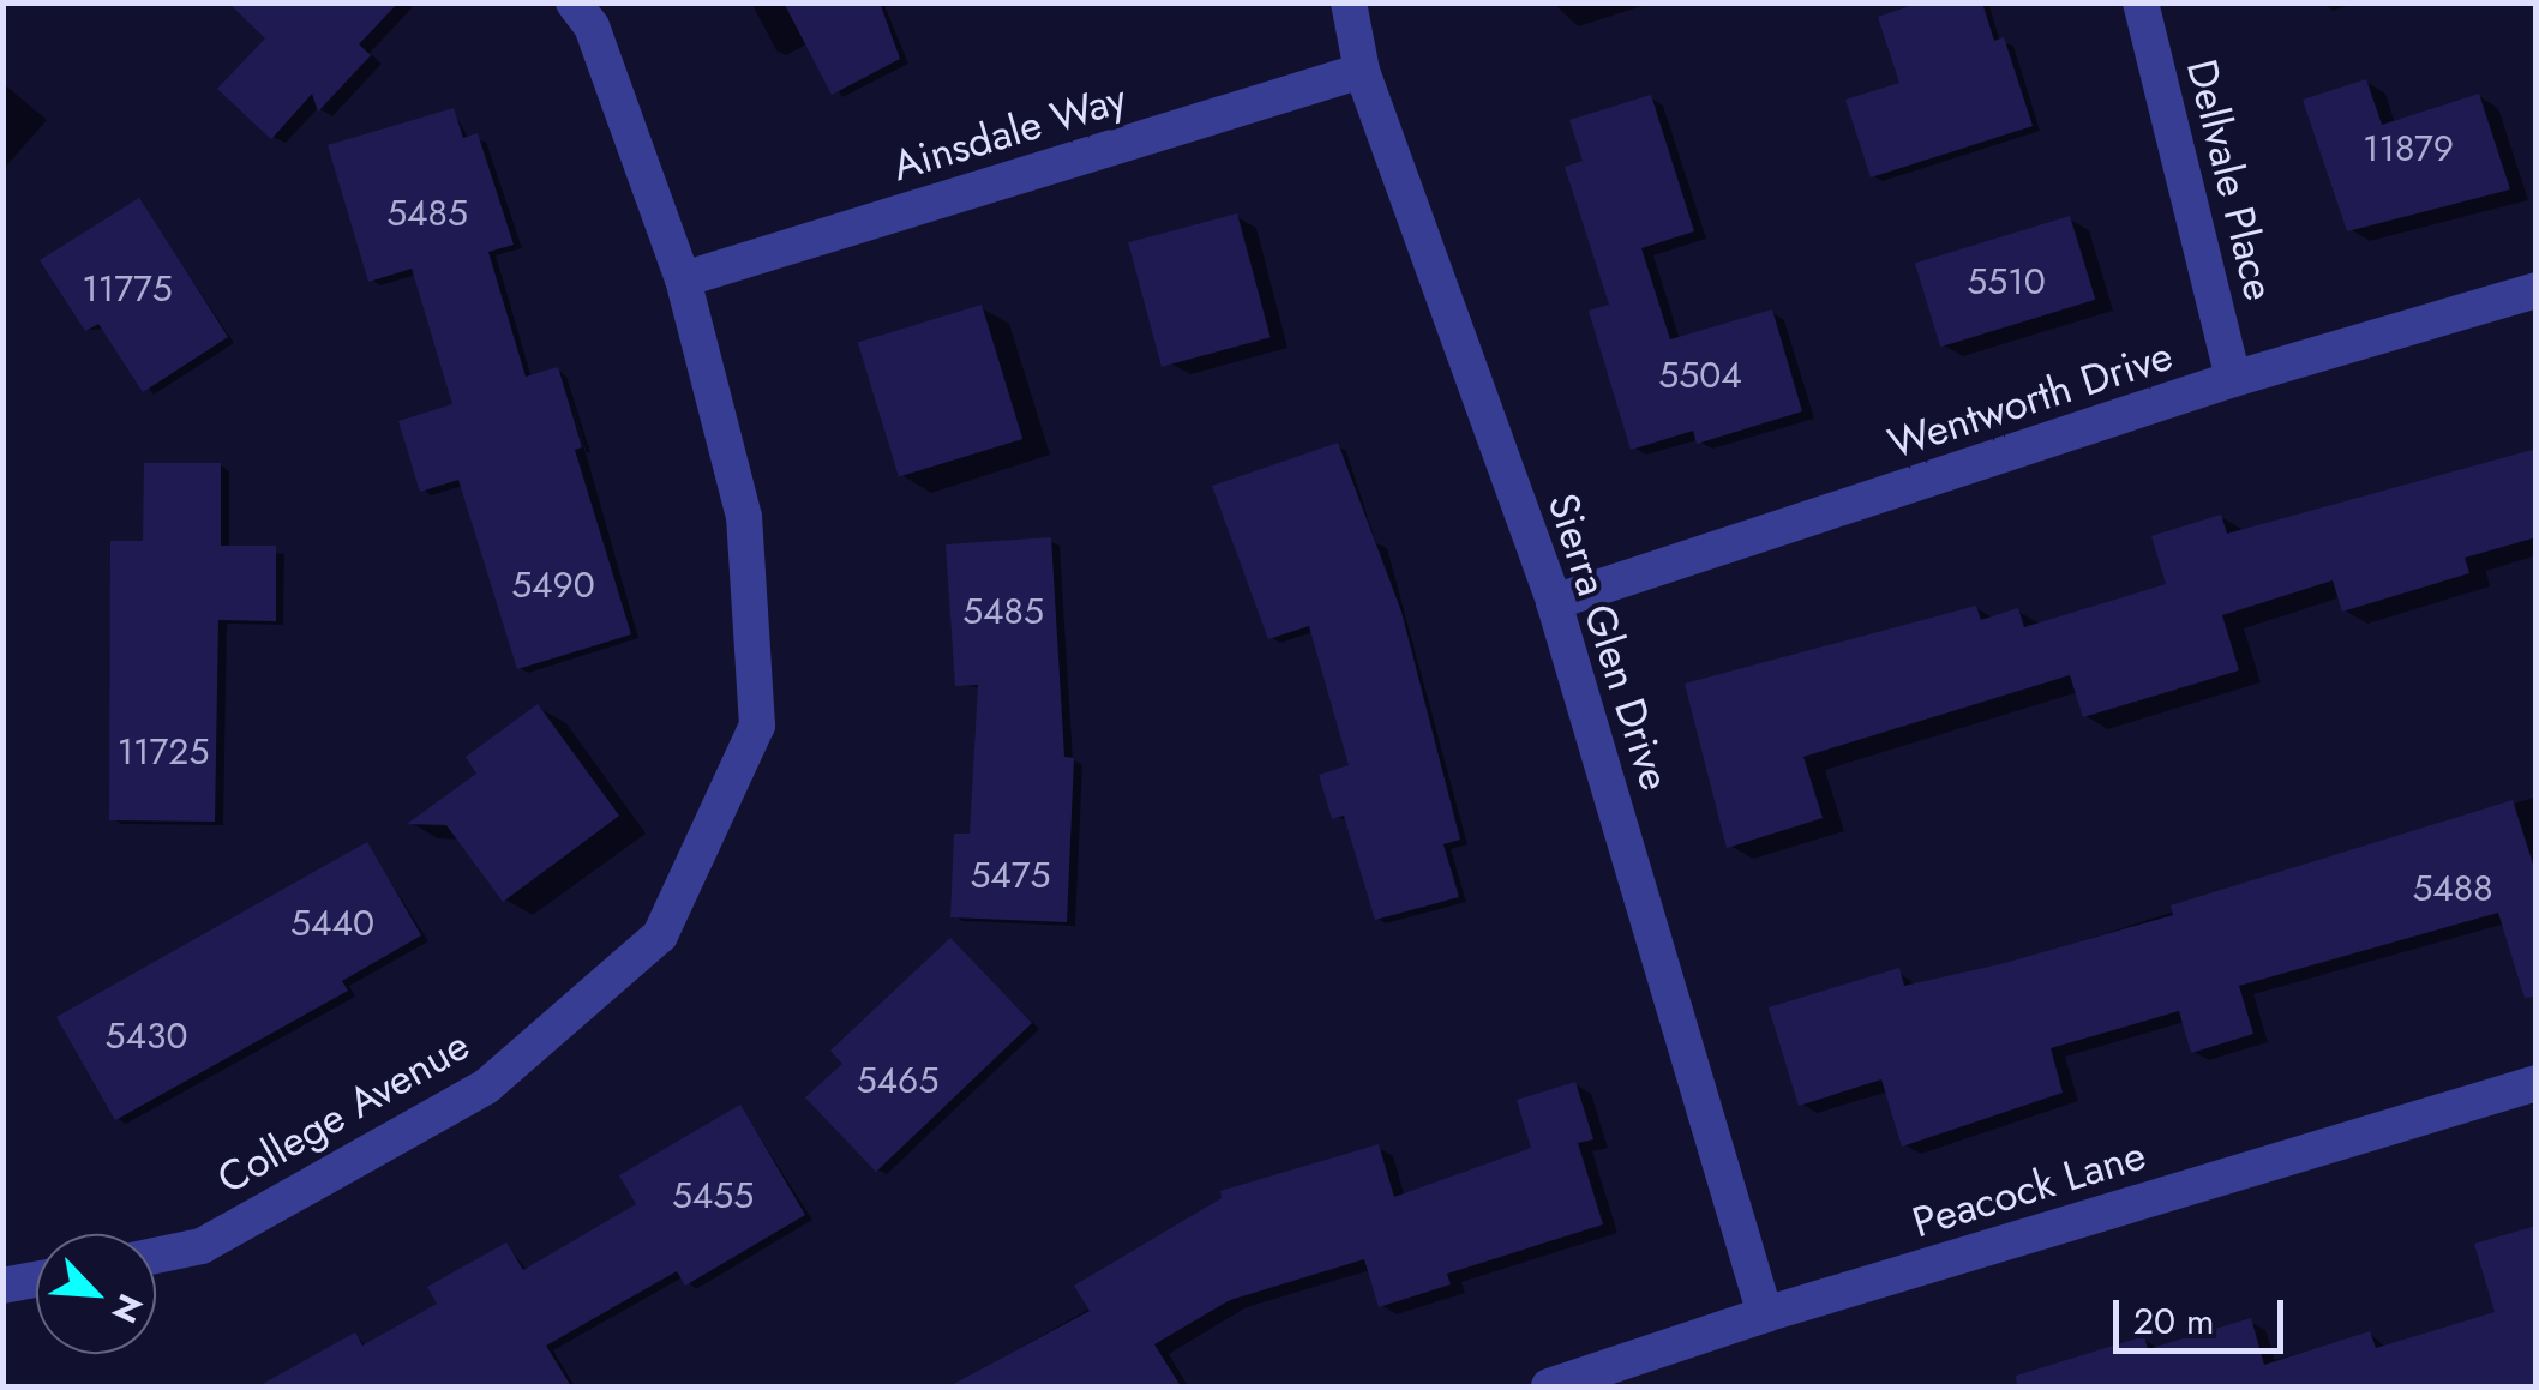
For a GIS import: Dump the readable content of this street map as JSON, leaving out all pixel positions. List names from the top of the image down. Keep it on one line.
{"streets":{"street":["Ainsdale Way","Dellvale Place","Wentworth Drive","Sierra Glen Drive","College Avenue","Peacock Lane"]},"crossings":[["Ainsdale Way","Sierra Glen Drive"],["Ainsdale Way","College Avenue"],["Dellvale Place","Wentworth Drive"],["Wentworth Drive","Sierra Glen Drive"],["Sierra Glen Drive","Peacock Lane"]],"house_numbers":["11879","5485","5510","11775","5504","5490","5485","11725","5475","5488","5440","5430","5465","5455"],"scale_bar":"20 m","north":"bottom right"}
